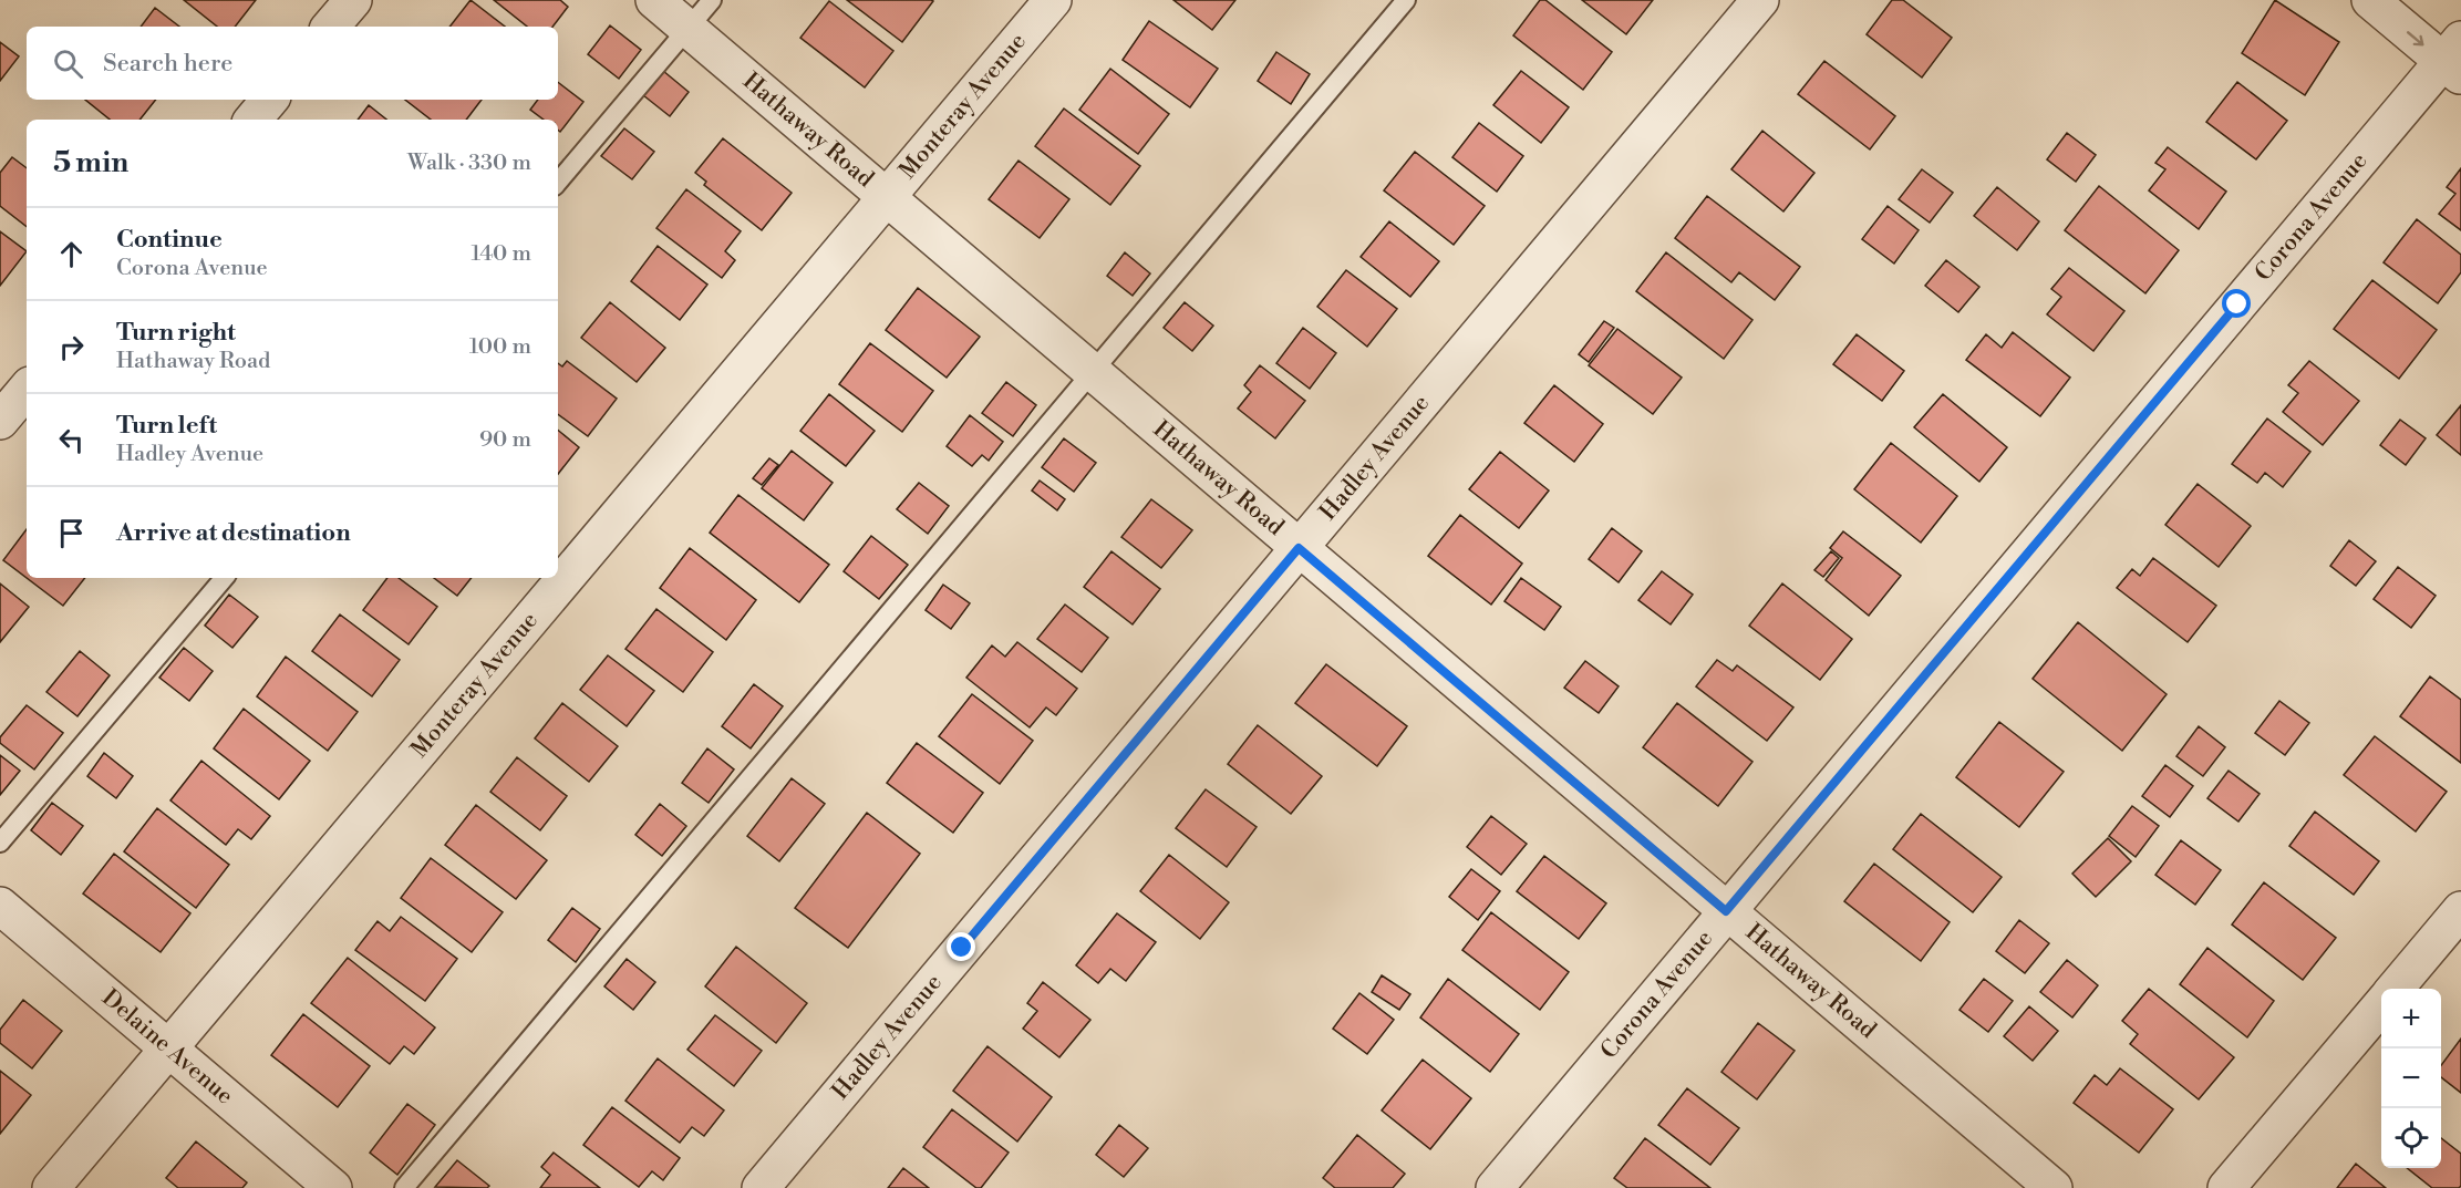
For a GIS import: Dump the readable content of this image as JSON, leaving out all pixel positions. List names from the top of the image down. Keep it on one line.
{"streets":{"street":["Monteray Avenue","Hathaway Road","Corona Avenue","Hadley Avenue","Delaine Avenue"]},"crossings":[["Monteray Avenue","Hathaway Road"],["Monteray Avenue","Delaine Avenue"],["Hathaway Road","Corona Avenue"],["Hathaway Road","Hadley Avenue"]],"page":{"search":"Search here","heading":["5 min","Walk · 330 m"],"list":[["Continue","Corona Avenue","140 m"],["Turn right","Hathaway Road","100 m"],["Turn left","Hadley Avenue","90 m"],"Arrive at destination"],"map_buttons":["+","−"]}}
